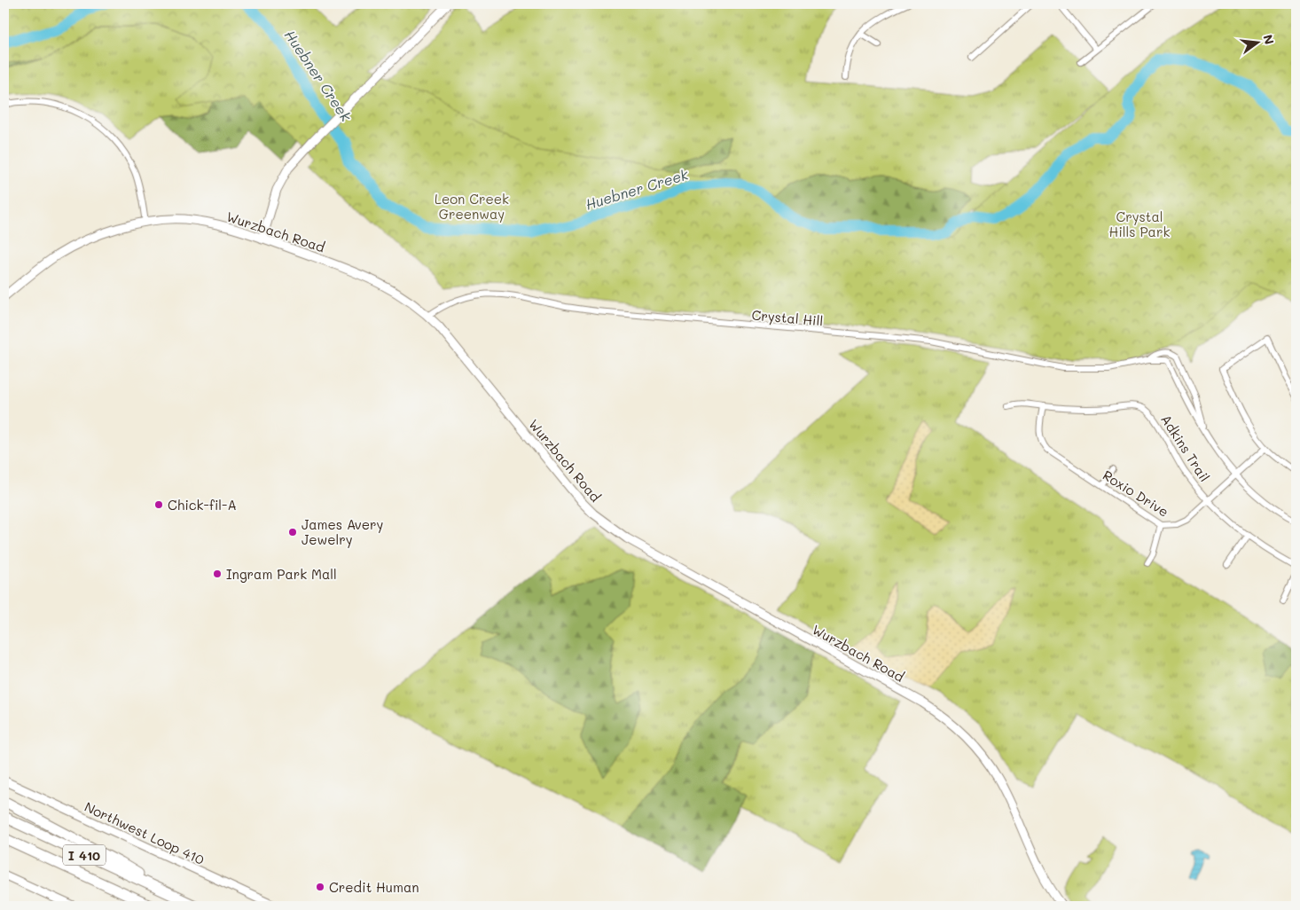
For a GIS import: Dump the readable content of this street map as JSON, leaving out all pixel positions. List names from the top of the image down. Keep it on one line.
{"streets":{"highway":["I 410"],"main road":["Wurzbach Road","Northwest Loop 410"],"street":["Crystal Hill","Adkins Trail","Roxio Drive"]},"crossings":[["Wurzbach Road","Crystal Hill"],["Adkins Trail","Roxio Drive"]],"water":["Huebner Creek"],"parks":["Leon Creek Greenway","Crystal Hills Park"],"places":["Chick-fil-A","James Avery Jewelry","Ingram Park Mall","Credit Human"],"north":"right"}
